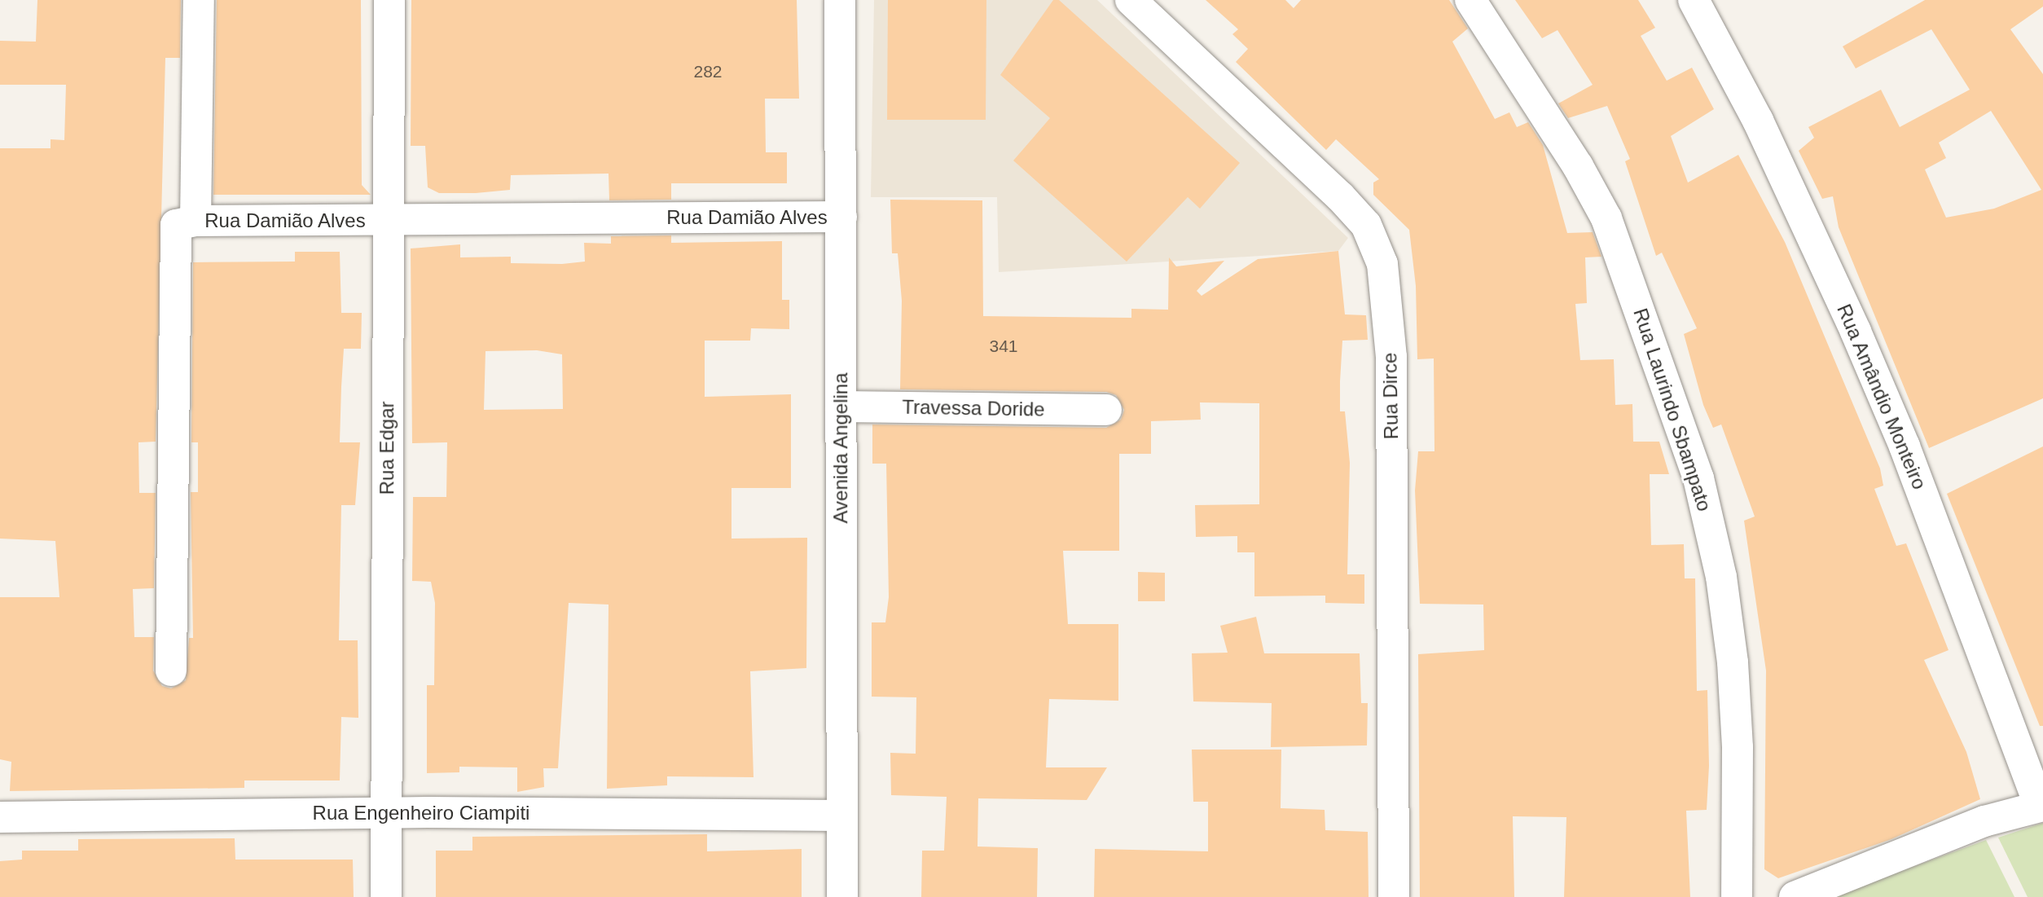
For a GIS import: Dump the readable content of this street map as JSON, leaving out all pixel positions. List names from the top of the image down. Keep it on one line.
{"streets":{"street":["Rua Damião Alves","Rua Dirce","Rua Amândio Monteiro","Travessa Doride","Rua Laurindo Sbampato","Rua Edgar","Avenida Angelina","Rua Engenheiro Ciampiti"]},"crossings":[["Rua Damião Alves","Rua Edgar"],["Rua Damião Alves","Avenida Angelina"],["Travessa Doride","Avenida Angelina"],["Rua Edgar","Rua Engenheiro Ciampiti"],["Avenida Angelina","Rua Engenheiro Ciampiti"]],"house_numbers":["282","341"]}
